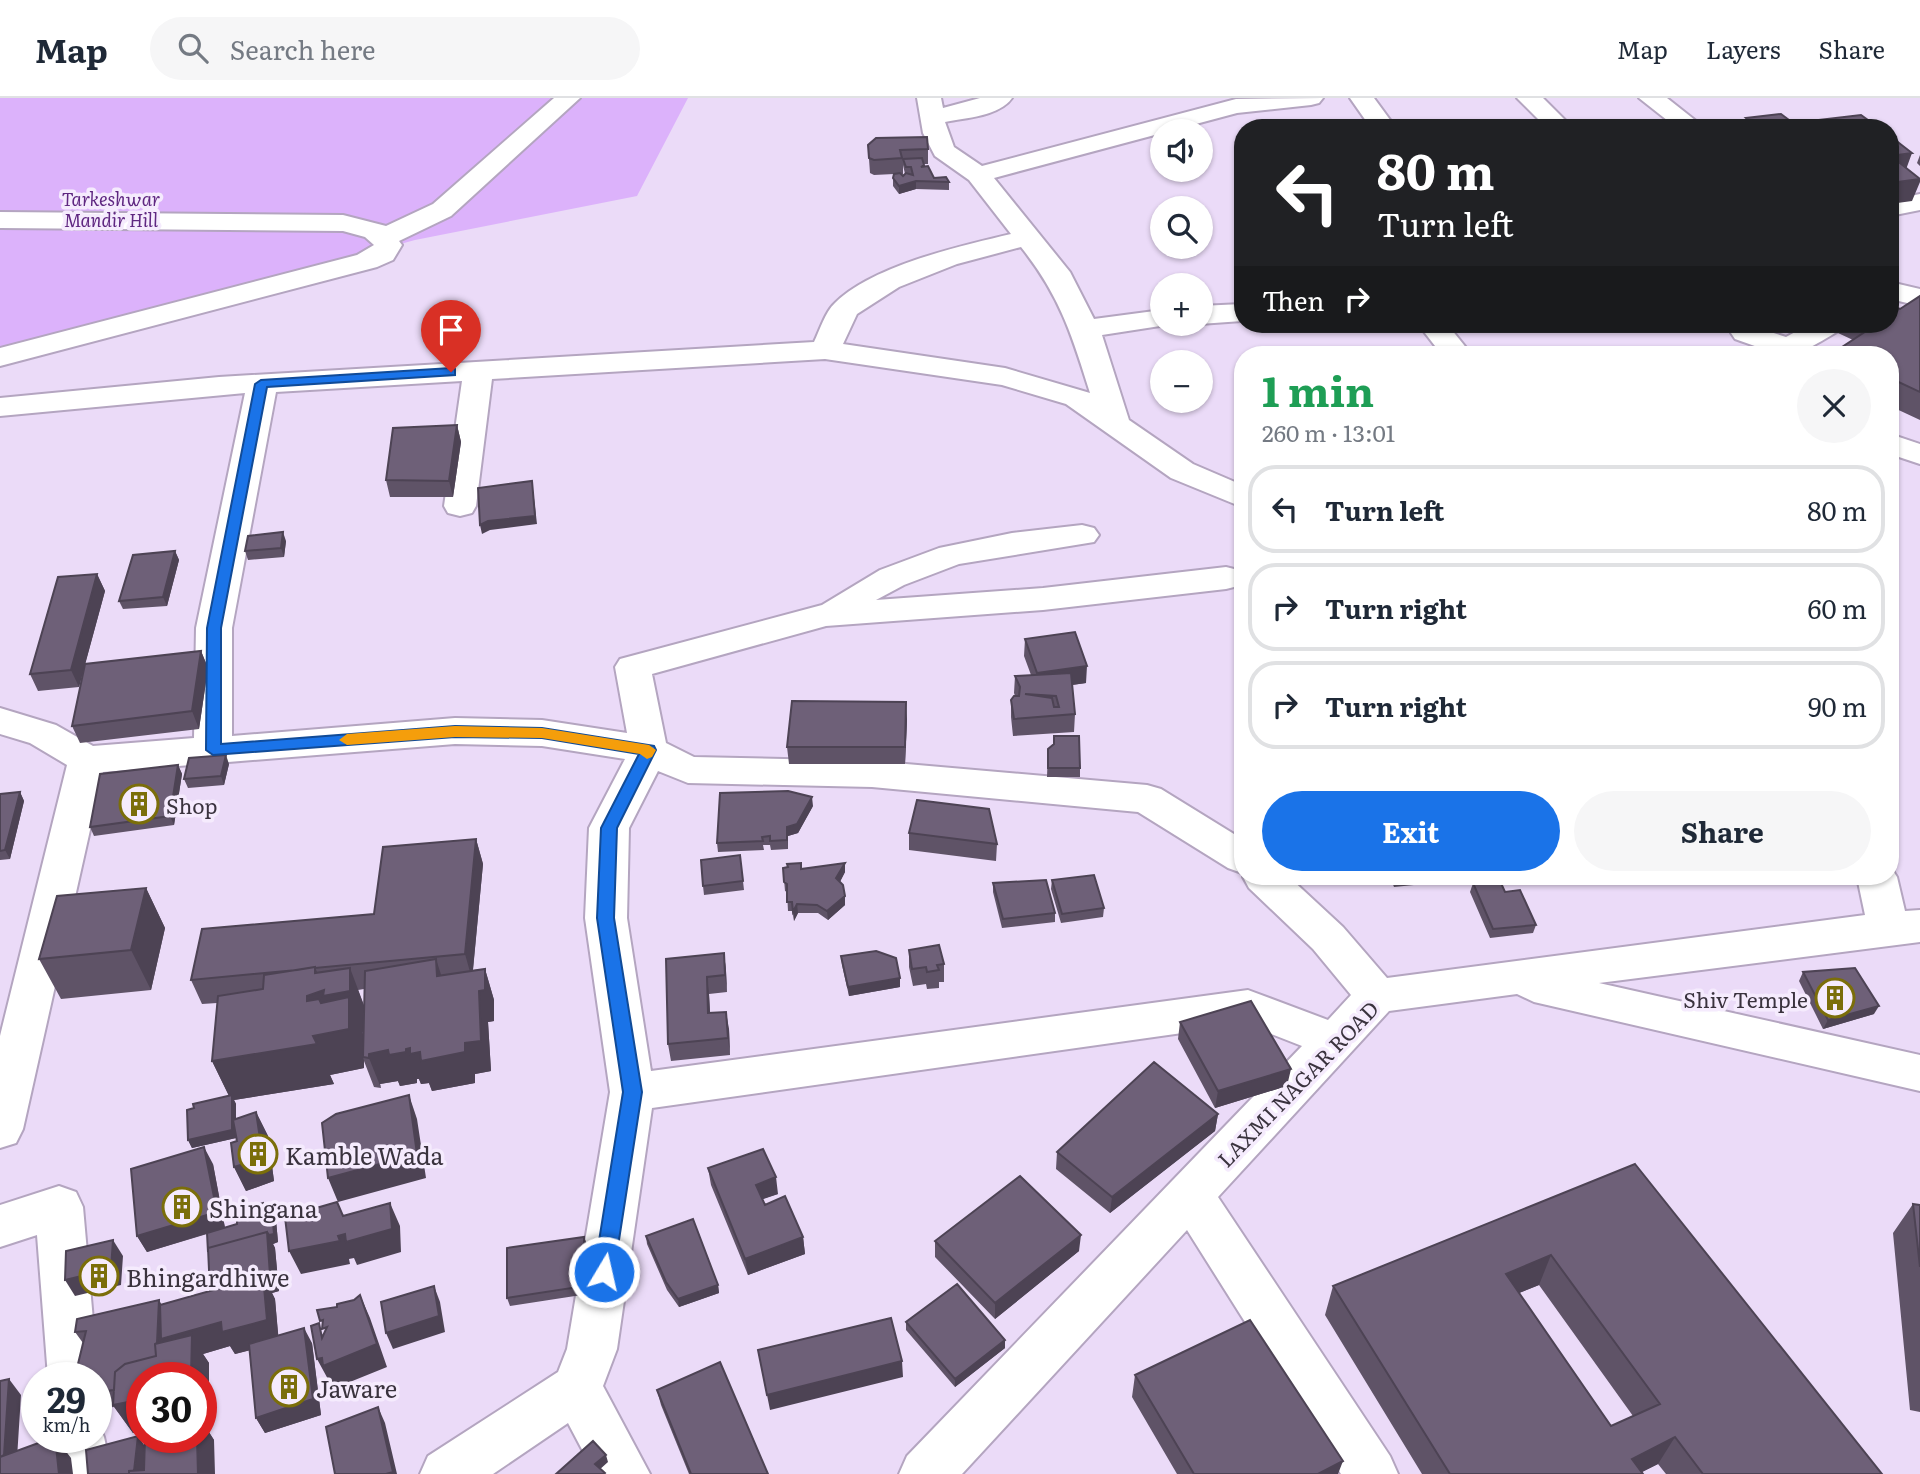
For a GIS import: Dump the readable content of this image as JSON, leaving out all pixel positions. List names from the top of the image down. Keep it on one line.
{"streets":{"street":["LAXMI NAGAR ROAD"]},"parks":["Tarkeshwar Mandir Hill"],"places":{"building":["Shop","Shiv Temple","Kamble Wada","Shingana","Bhingardhiwe","Jaware"]},"page":{"header":"Map","search":"Search here","nav":["Map","Layers","Share"],"map_buttons":["+","−"],"turn":["80 m","Turn left"],"then":"Then","heading":["1 min","260 m · 13:01"],"list":[{"name":"Turn left","value":"80 m"},{"name":"Turn right","value":"60 m"},{"name":"Turn right","value":"90 m"}],"buttons":["Exit","Share"],"speed":"29 km/h","limit":"30"}}
